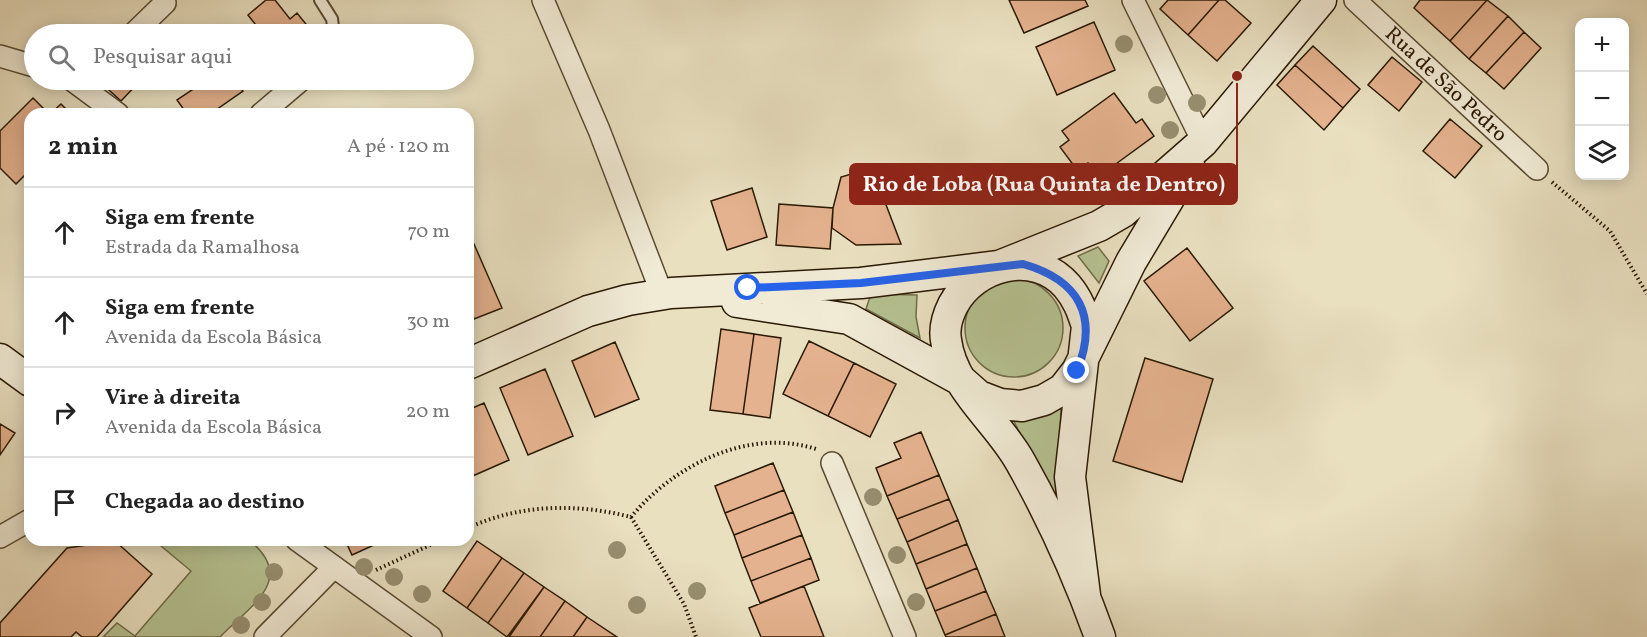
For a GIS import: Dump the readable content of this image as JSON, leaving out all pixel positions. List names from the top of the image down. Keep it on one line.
{"streets":{"street":["Rua de São Pedro"]},"places":["Rio de Loba (Rua Quinta de Dentro)"],"page":{"map_buttons":["+","−"],"search":"Pesquisar aqui","heading":["2 min","A pé · 120 m"],"list":[["Siga em frente","Estrada da Ramalhosa","70 m"],["Siga em frente","Avenida da Escola Básica","30 m"],["Vire à direita","Avenida da Escola Básica","20 m"],"Chegada ao destino"]}}
